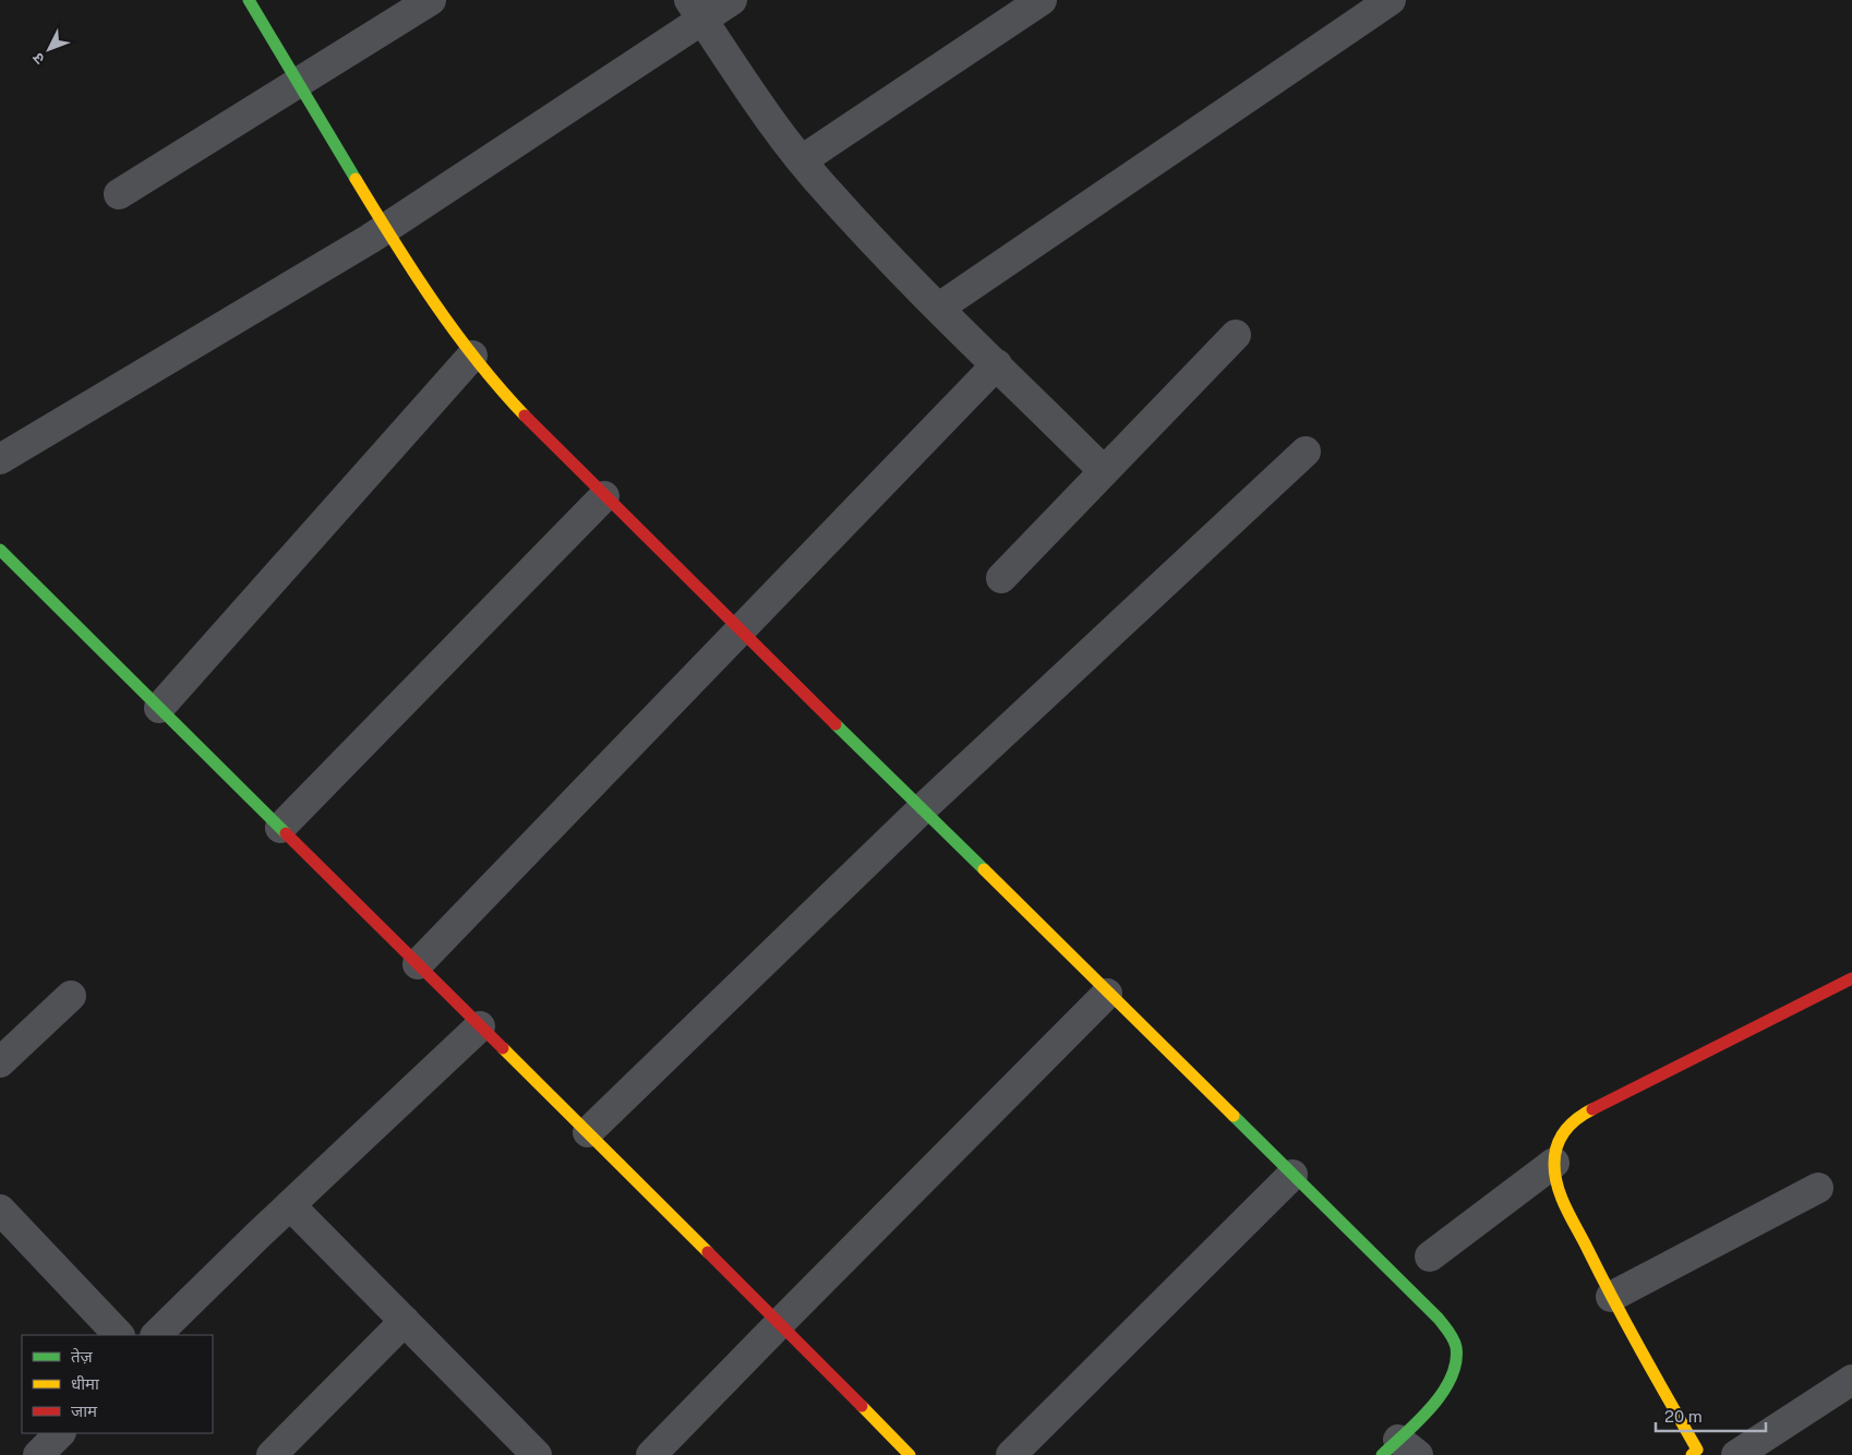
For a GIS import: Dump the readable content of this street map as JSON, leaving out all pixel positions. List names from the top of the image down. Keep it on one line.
{"legend":["तेज़","धीमा","जाम"],"scale_bar":"20 m","north":"bottom left"}
